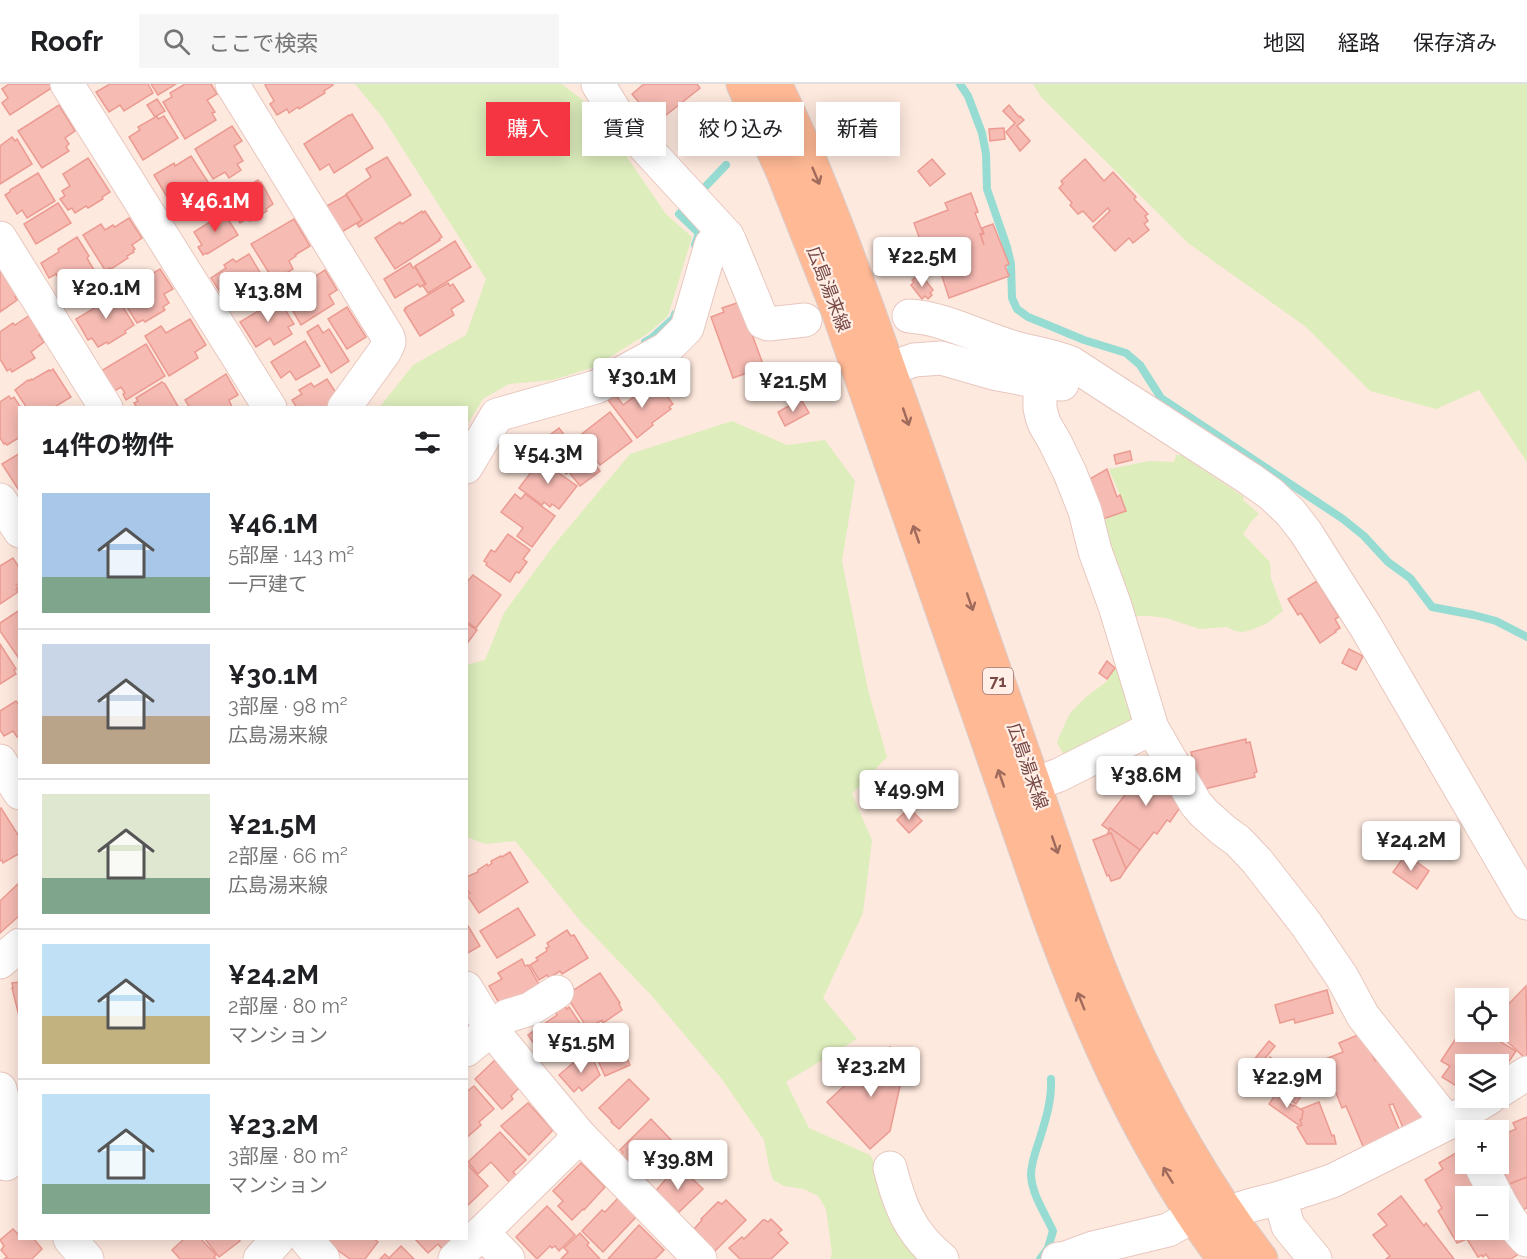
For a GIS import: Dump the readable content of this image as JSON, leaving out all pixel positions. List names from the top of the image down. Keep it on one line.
{"streets":{"main road":["広島湯来線","71"]},"page":{"header":"Roofr","search":"ここで検索","nav":["地図","経路","保存済み"],"chip":["購入","賃貸","絞り込み","新着"],"price":["¥46.1M","¥22.5M","¥20.1M","¥13.8M","¥30.1M","¥21.5M","¥54.3M","¥38.6M","¥49.9M","¥24.2M","¥51.5M","¥23.2M","¥22.9M","¥39.8M"],"heading":"14件の物件","list":[{"name":"¥46.1M","note":"5部屋 · 143 m² · 一戸建て"},{"name":"¥30.1M","note":"3部屋 · 98 m² · 広島湯来線"},{"name":"¥21.5M","note":"2部屋 · 66 m² · 広島湯来線"},{"name":"¥24.2M","note":"2部屋 · 80 m² · マンション"},{"name":"¥23.2M","note":"3部屋 · 80 m² · マンション"}],"map_buttons":["+","−"]}}
